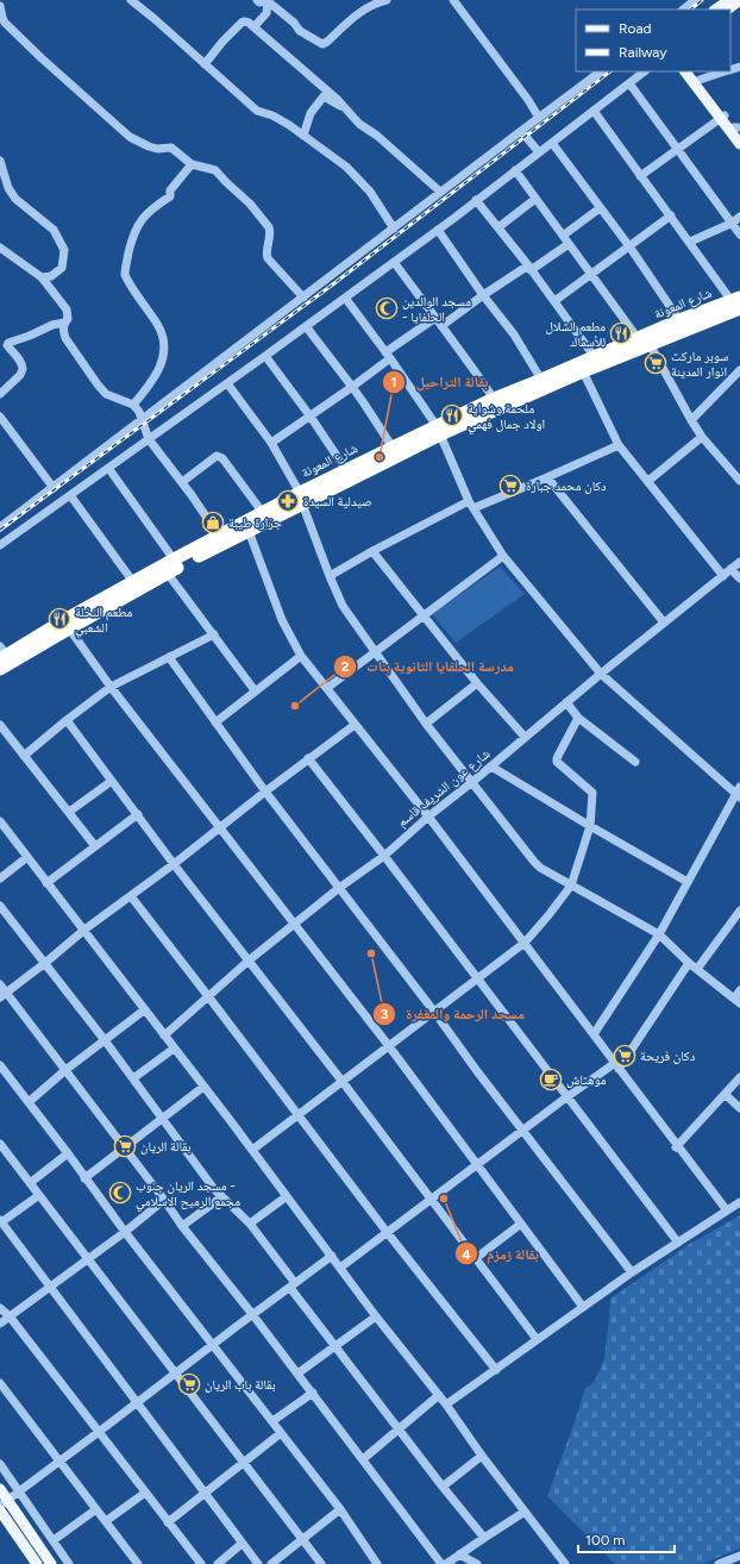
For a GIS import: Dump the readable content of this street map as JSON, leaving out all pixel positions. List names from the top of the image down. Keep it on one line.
{"streets":{"highway":["شارع المعونة"],"street":["شارع عون الشريف قاسم"]},"places":{"mosque":["مسجد الوالدين - الحلفايا","مسجد الريان جنوب - مجمع الرميح الاسلامي"],"restaurant":["مطعم الشلال للأسماك","ملحمة وشواية اولاد جمال فهمي","مطعم النخلة الشعبي"],"supermarket":["سوبر ماركت انوار المدينة","دكان محمد جبارة","دكان فريحة","بقالة الريان","بقالة باب الريان"],"other":["بقالة التراحيل","مدرسة الحلفايا الثانوية بنات","مسجد الرحمة والمغفرة","بقالة زمزم"],"pharmacy":["صيدلية السيدة"],"shop":["جزارة طيبة"],"cafe":["موهتاش"]},"legend":["Road","Railway"],"scale_bar":"100 m"}
